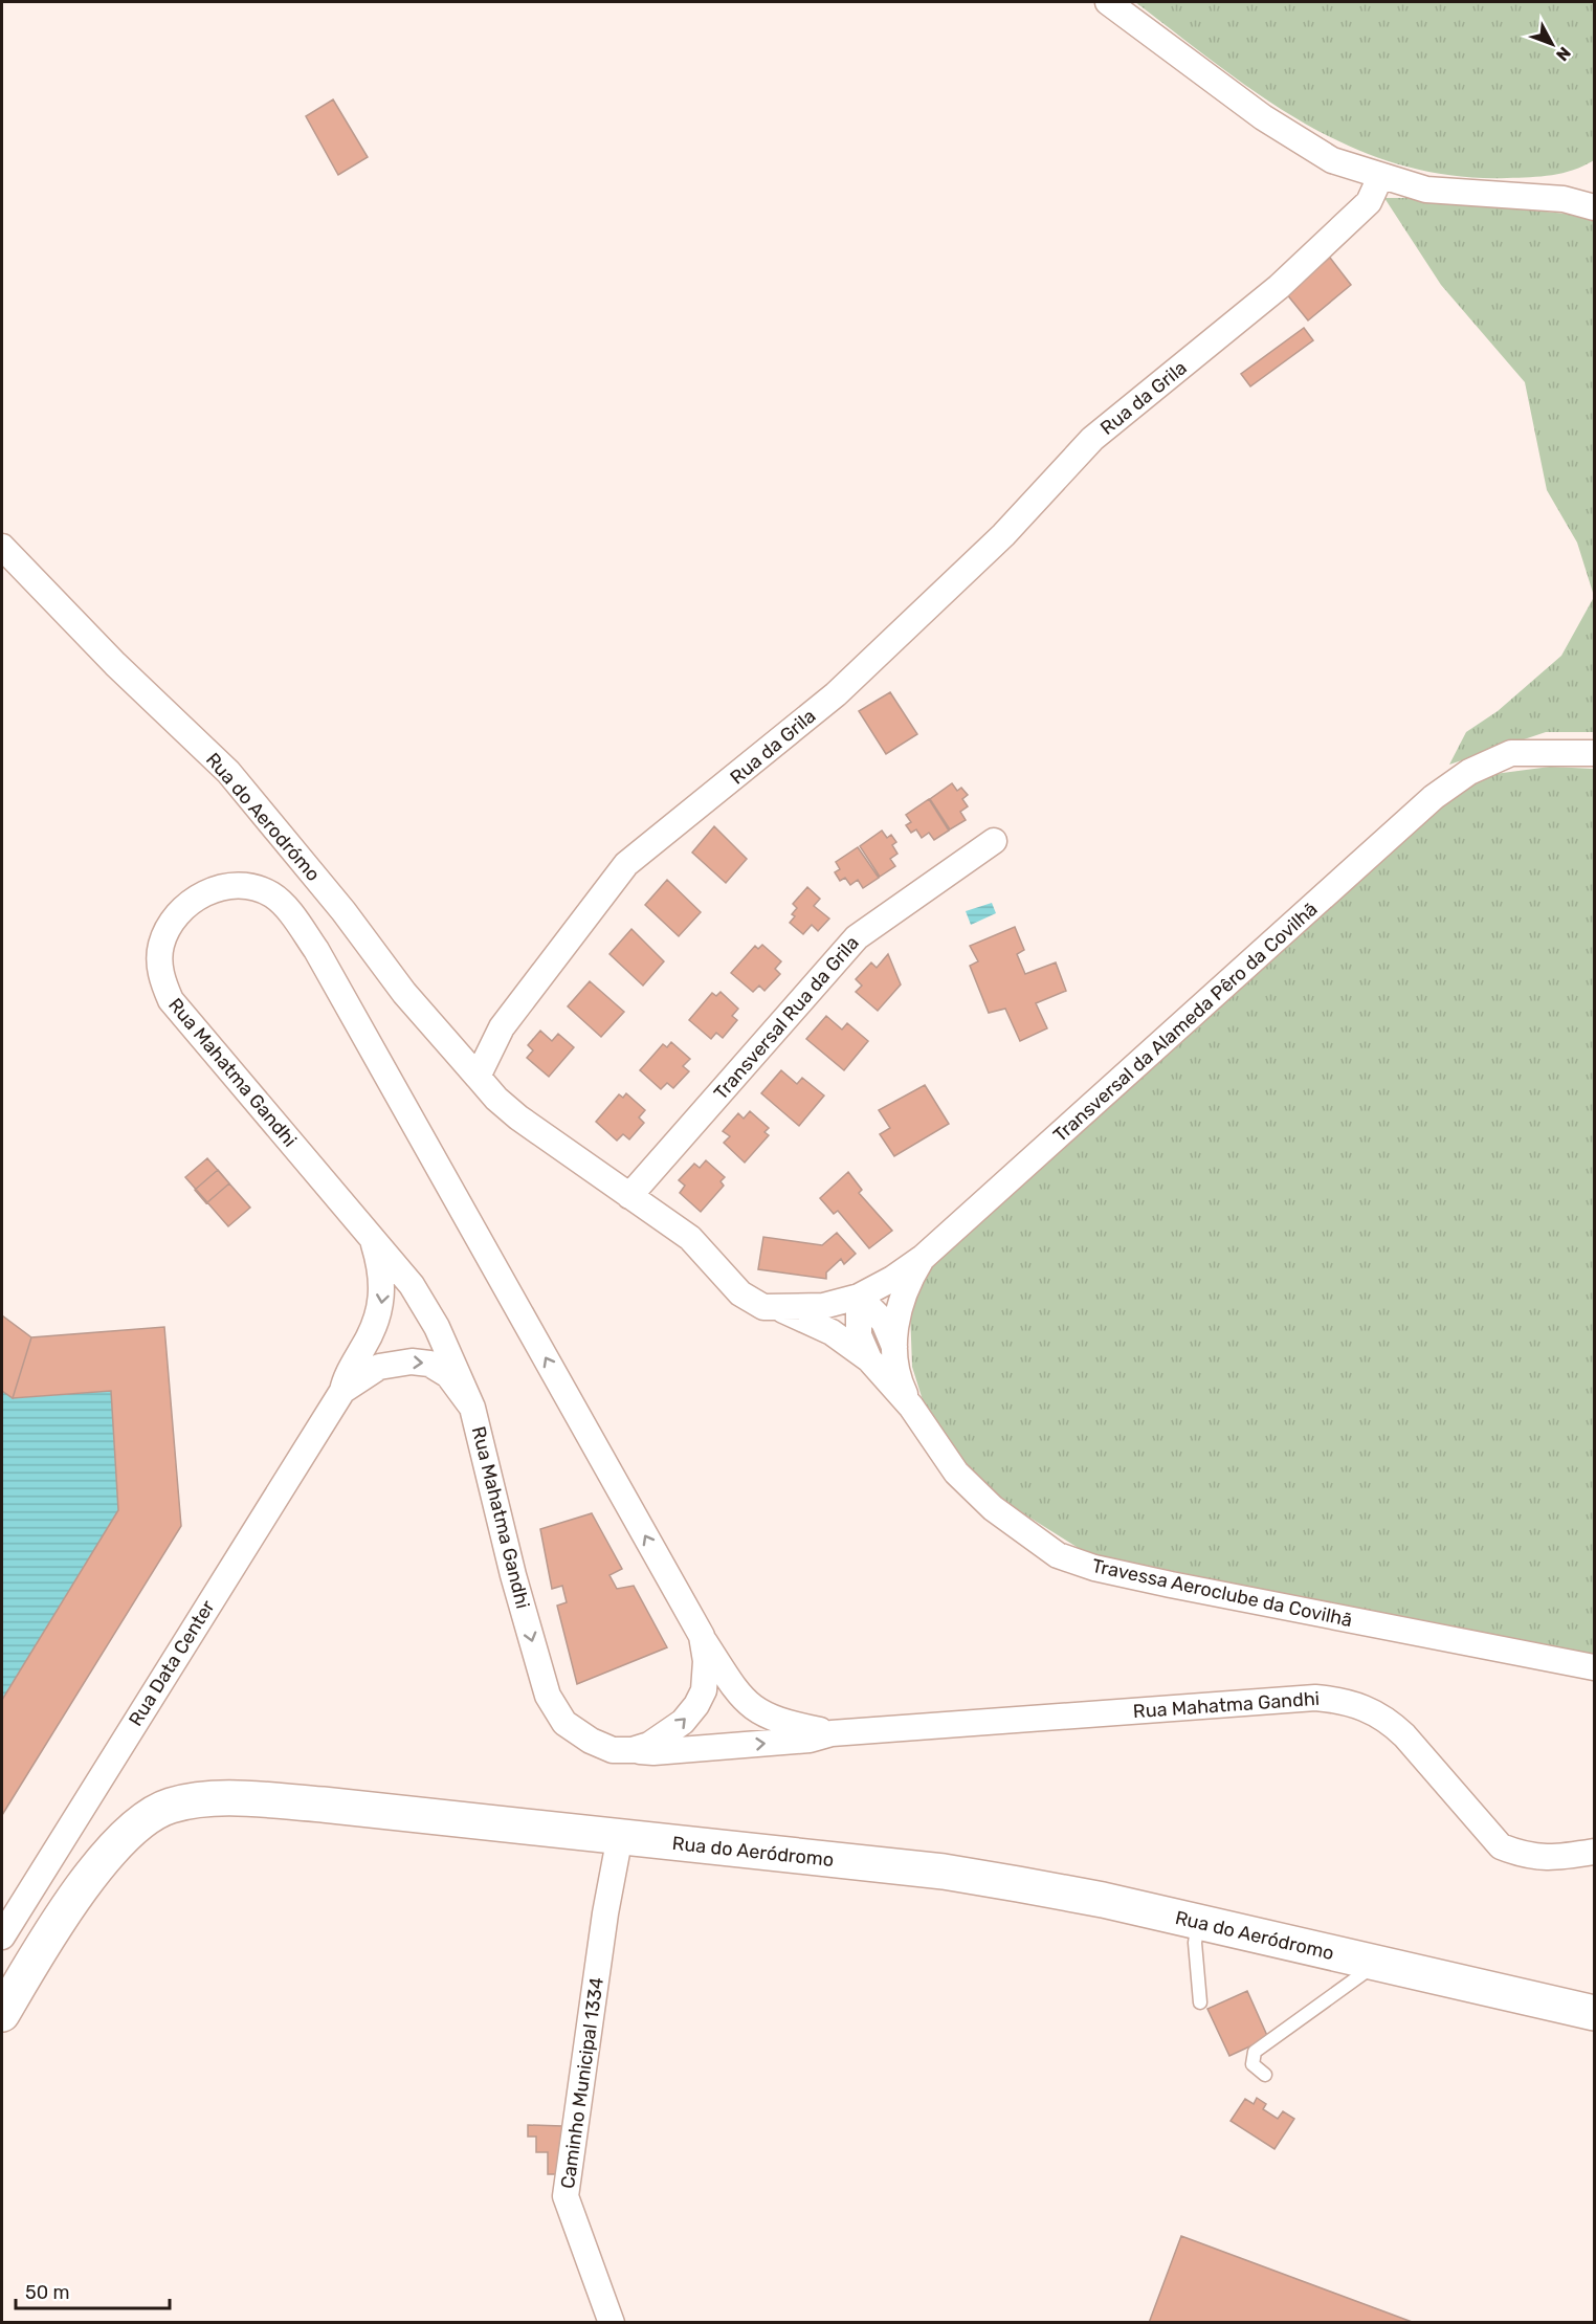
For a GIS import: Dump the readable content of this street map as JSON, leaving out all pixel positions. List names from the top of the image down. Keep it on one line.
{"streets":{"main road":["Rua do Aeródromo"],"street":["Rua da Grila","Rua do Aerodrómo","Transversal Rua da Grila","Transversal da Alameda Pêro da Covilhã","Rua Mahatma Gandhi","Travessa Aeroclube da Covilhã","Rua Data Center","Caminho Municipal 1334"]},"crossings":[["Rua da Grila","Rua do Aerodrómo"],["Transversal da Alameda Pêro da Covilhã","Travessa Aeroclube da Covilhã"],["Rua Mahatma Gandhi","Rua Data Center"],["Rua do Aeródromo","Caminho Municipal 1334"]],"scale_bar":"50 m","north":"bottom right"}
